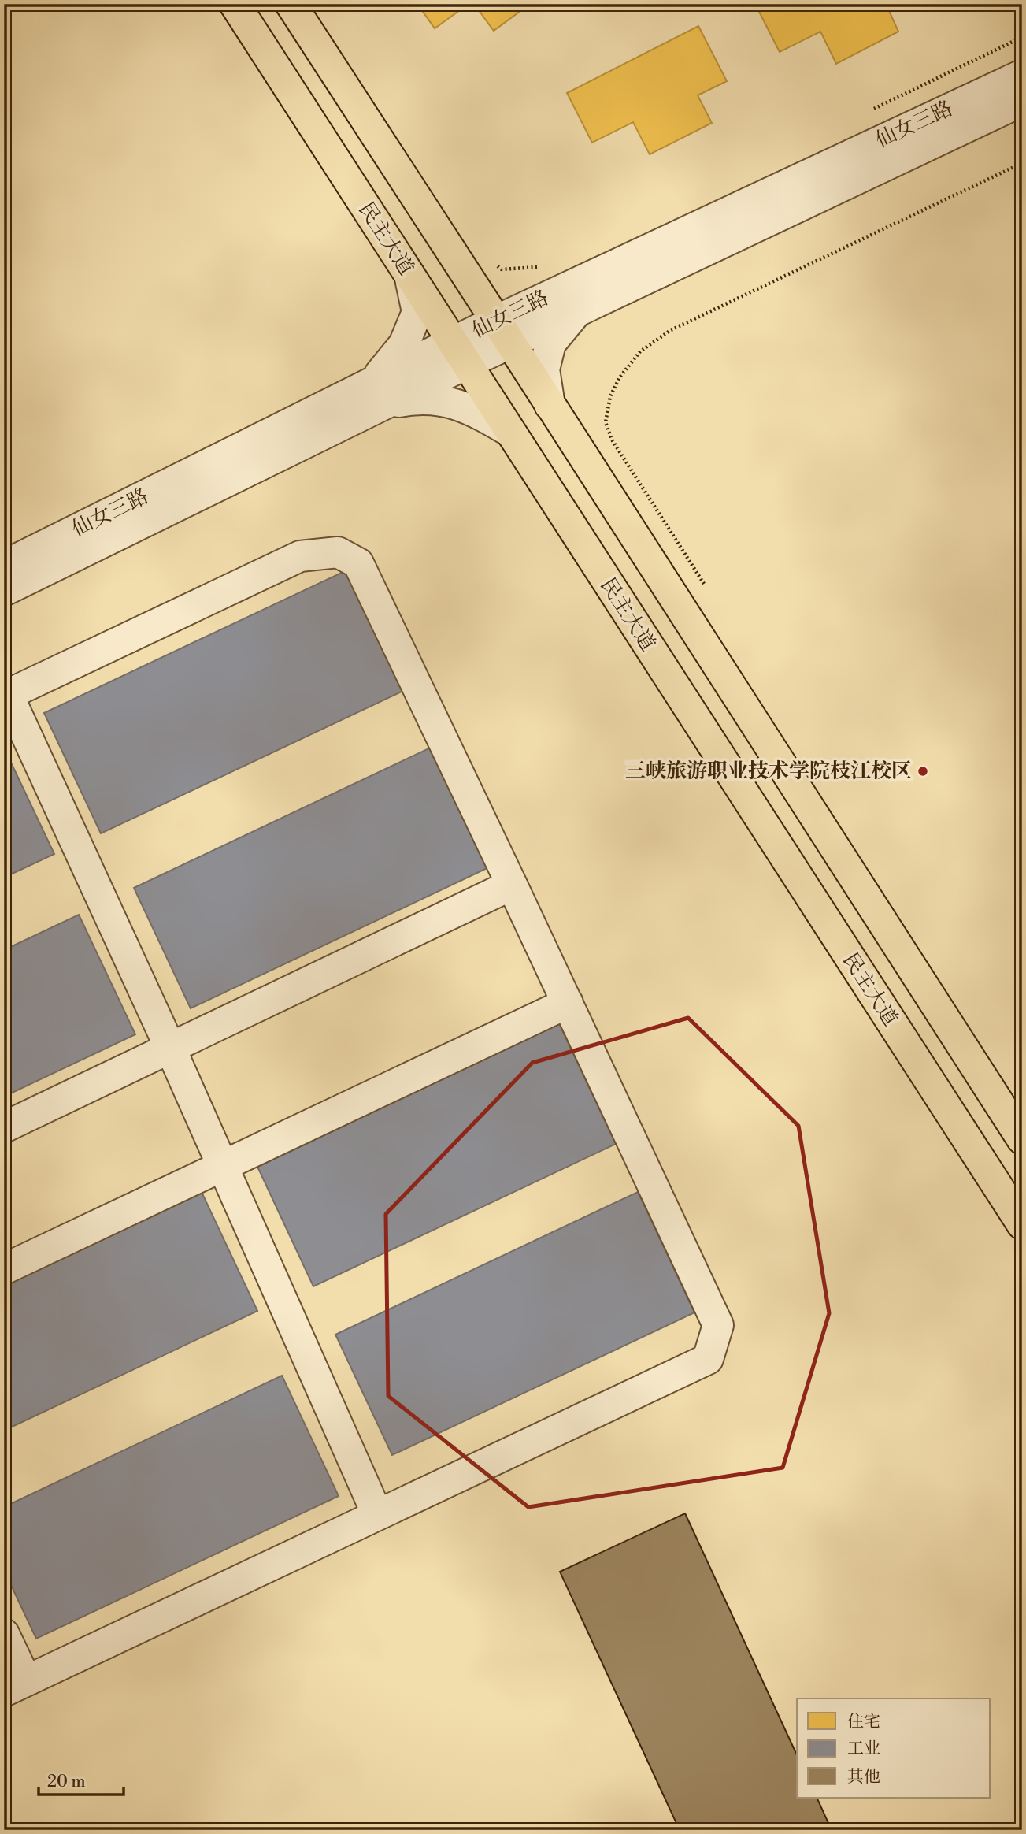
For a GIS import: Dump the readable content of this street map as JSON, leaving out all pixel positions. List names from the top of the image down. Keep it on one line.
{"streets":{"main road":["民主大道"],"street":["仙女三路"]},"crossings":[["仙女三路","民主大道"]],"places":["三峡旅游职业技术学院枝江校区"],"legend":["住宅","工业","其他"],"scale_bar":"20 m"}
